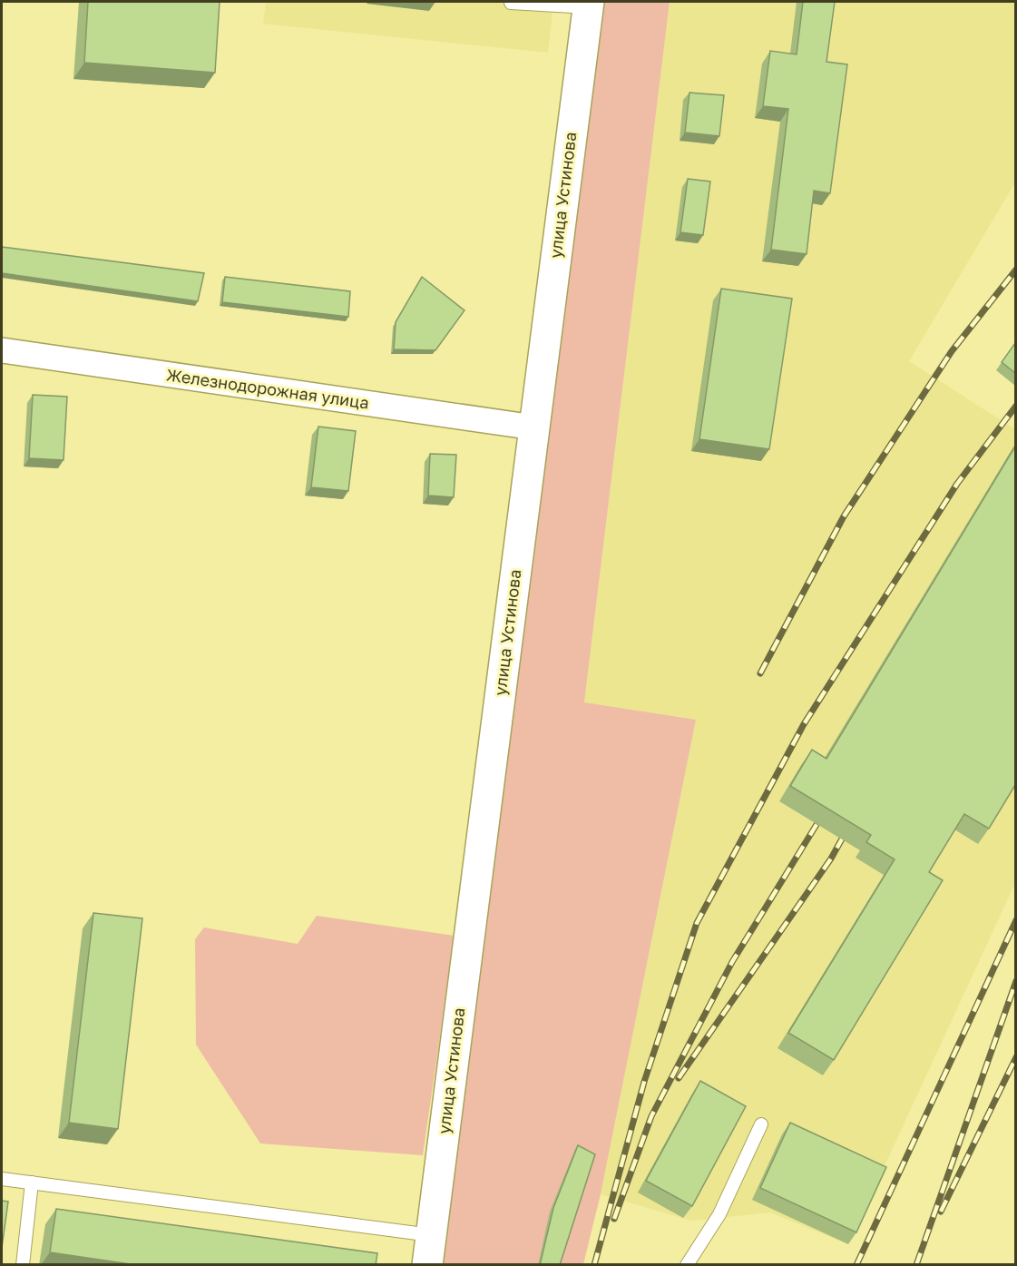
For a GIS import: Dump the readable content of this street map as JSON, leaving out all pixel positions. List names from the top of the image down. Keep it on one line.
{"streets":{"street":["улица Устинова","Железнодорожная улица"]},"crossings":[["улица Устинова","Железнодорожная улица"]]}
